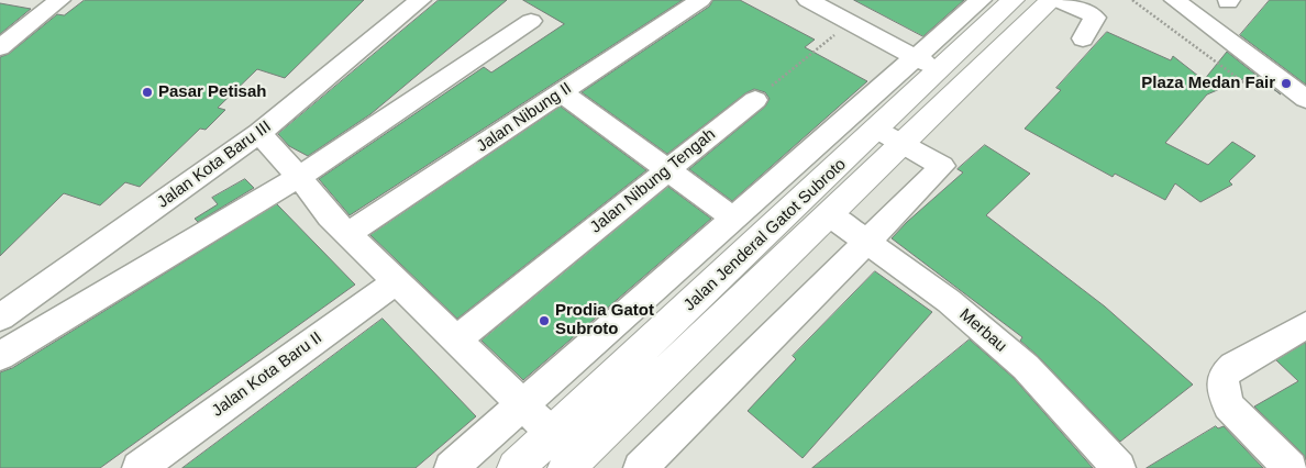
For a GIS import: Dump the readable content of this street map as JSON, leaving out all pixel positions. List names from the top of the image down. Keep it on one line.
{"streets":{"main road":["Jalan Jenderal Gatot Subroto"],"street":["Jalan Nibung II","Jalan Kota Baru III","Jalan Nibung Tengah","Merbau","Jalan Kota Baru II"]},"crossings":[["Jalan Jenderal Gatot Subroto","Merbau"]],"places":["Plaza Medan Fair","Pasar Petisah","Prodia Gatot Subroto"]}
